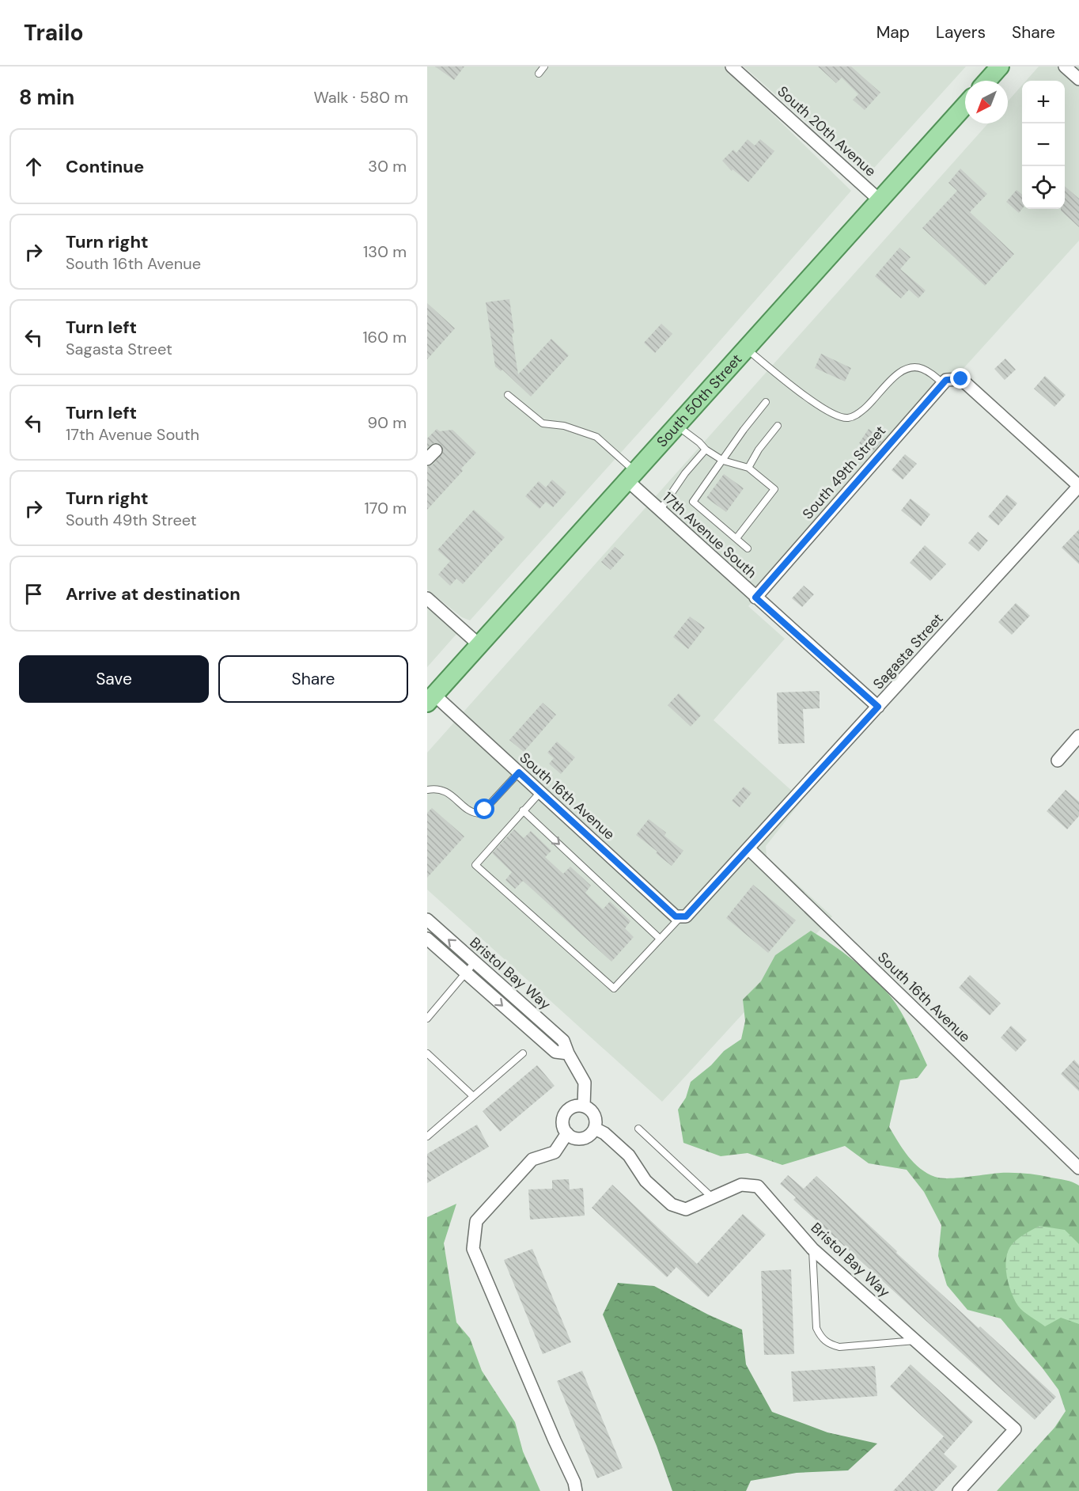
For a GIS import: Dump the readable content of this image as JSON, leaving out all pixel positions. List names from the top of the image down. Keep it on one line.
{"streets":{"main road":["South 50th Street"],"street":["South 20th Avenue","South 49th Street","17th Avenue South","Sagasta Street","South 16th Avenue","Bristol Bay Way"]},"crossings":[["South 20th Avenue","South 50th Street"],["South 50th Street","17th Avenue South"],["South 50th Street","South 16th Avenue"],["South 49th Street","17th Avenue South"],["17th Avenue South","Sagasta Street"],["Sagasta Street","South 16th Avenue"]],"north":"bottom left","page":{"header":"Trailo","nav":["Map","Layers","Share"],"heading":["8 min","Walk · 580 m"],"map_buttons":["+","−"],"list":[["Continue","30 m"],["Turn right","South 16th Avenue","130 m"],["Turn left","Sagasta Street","160 m"],["Turn left","17th Avenue South","90 m"],["Turn right","South 49th Street","170 m"],"Arrive at destination"],"buttons":["Save","Share"]}}
